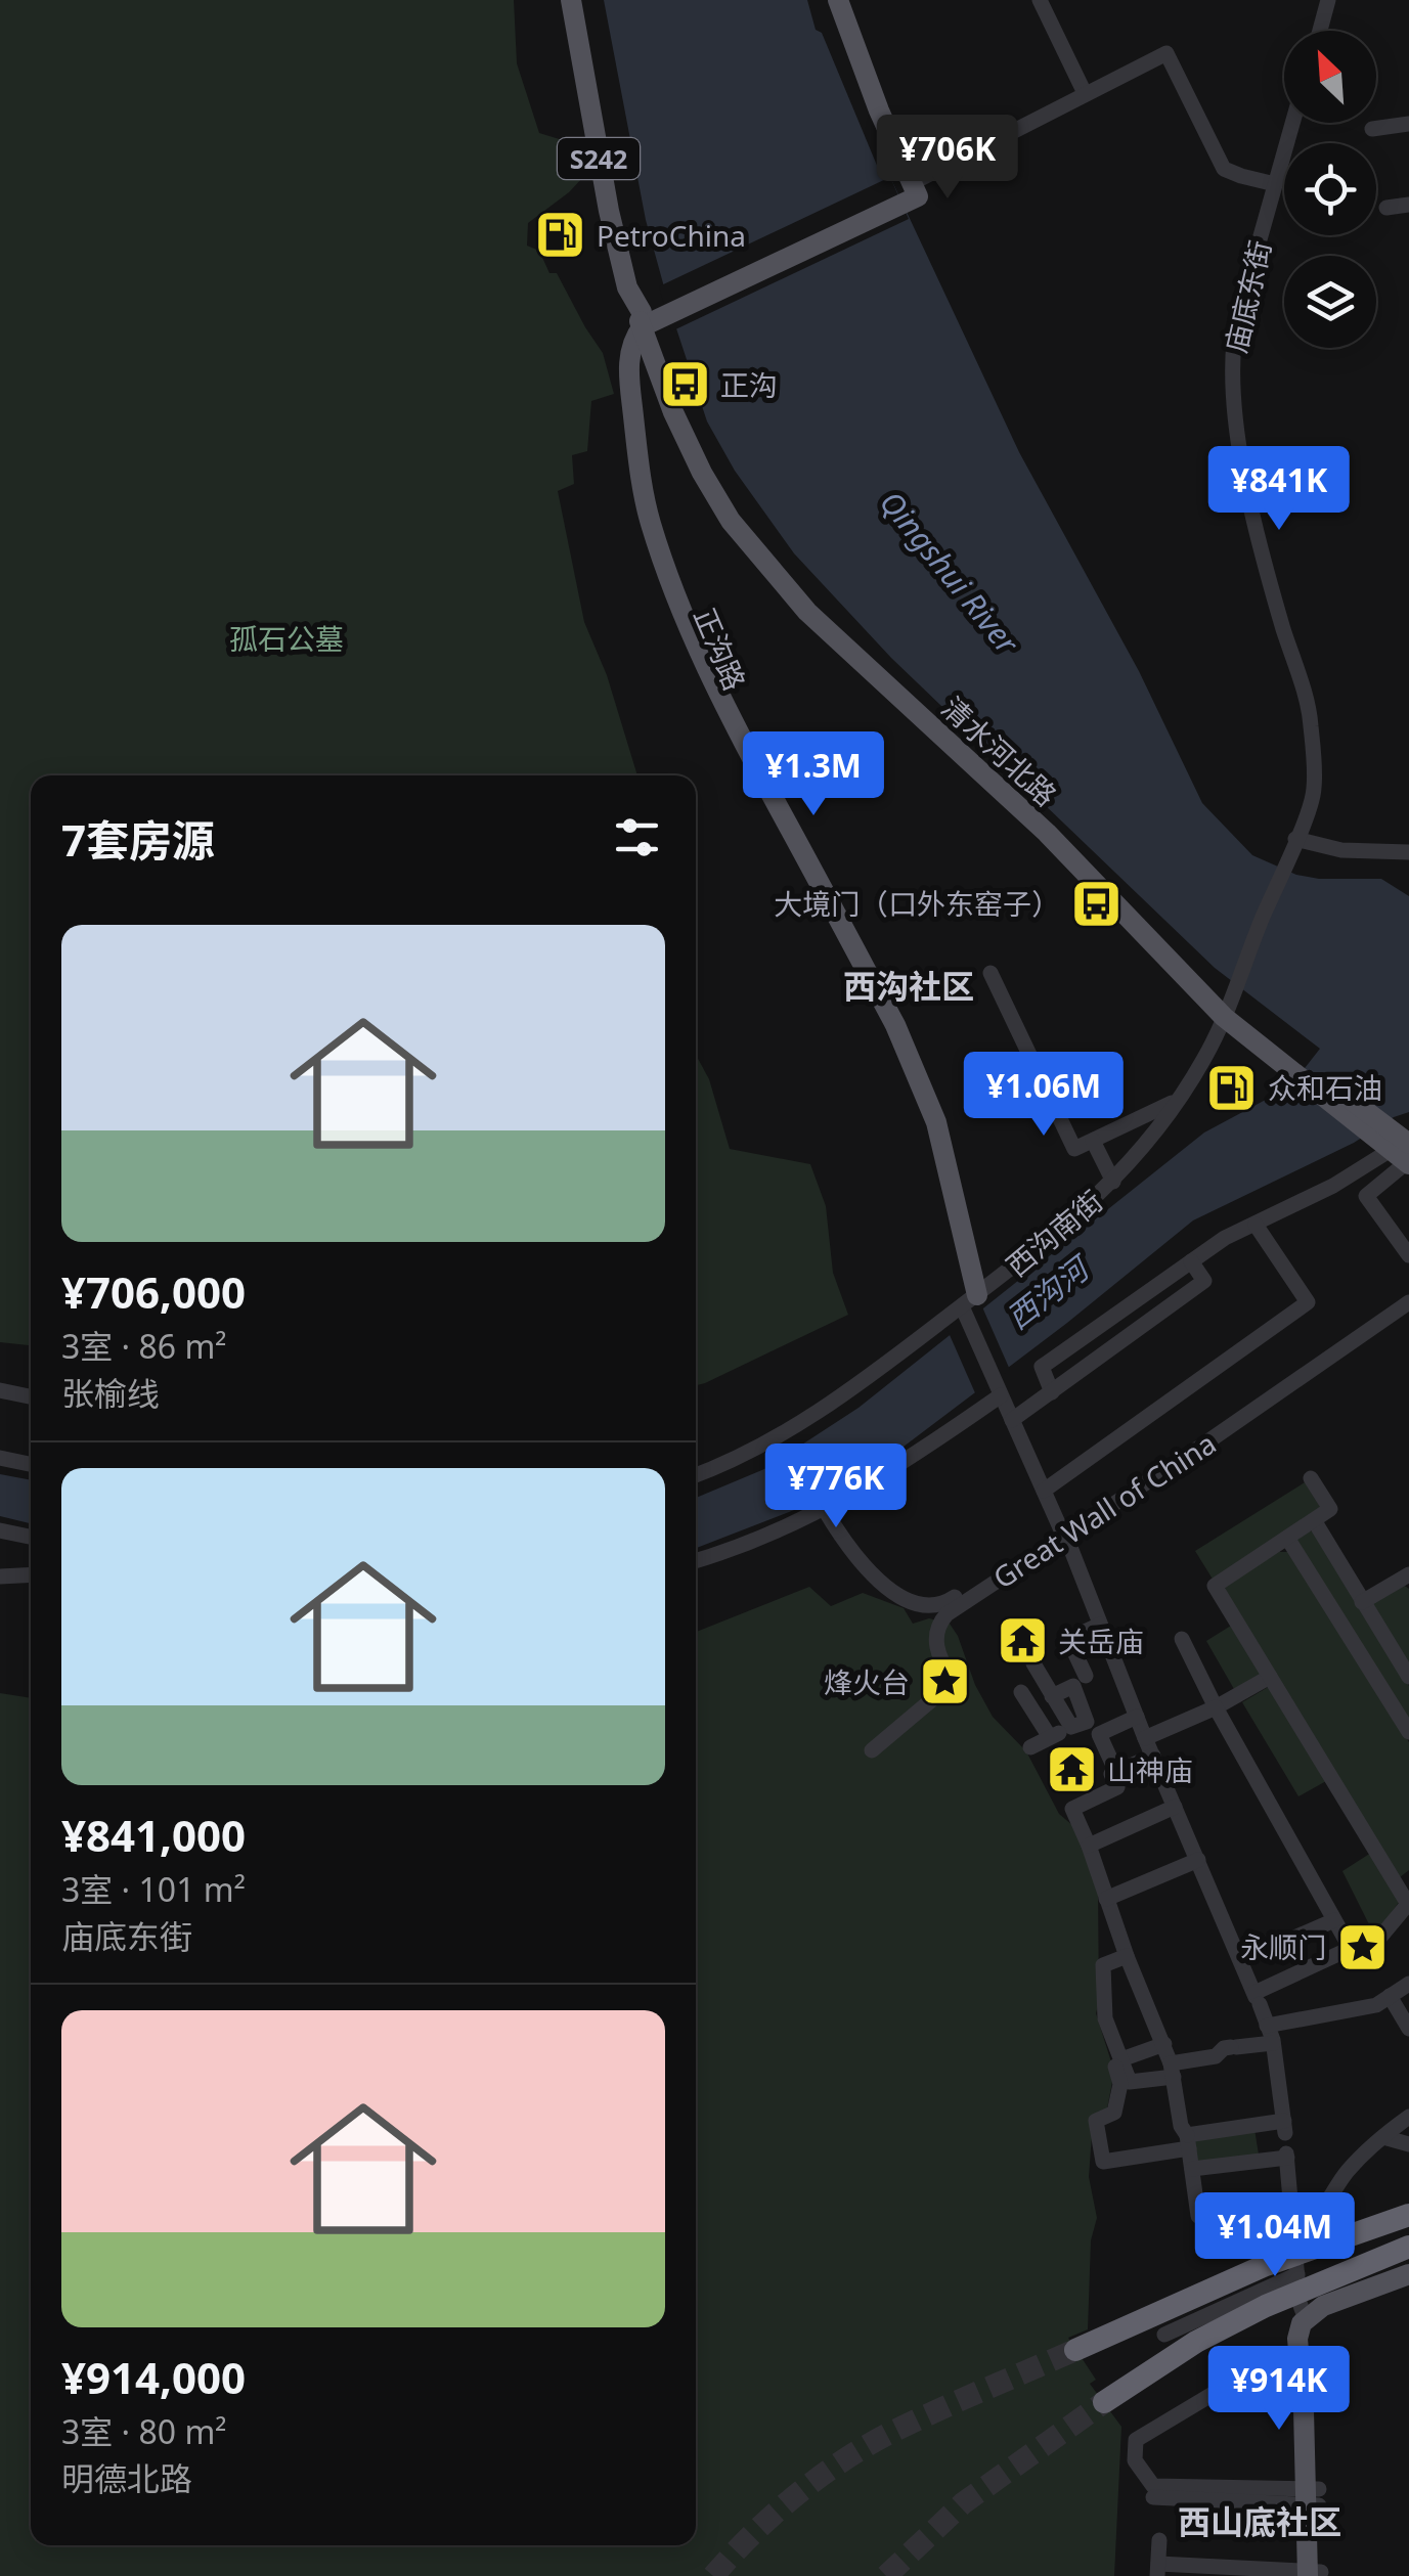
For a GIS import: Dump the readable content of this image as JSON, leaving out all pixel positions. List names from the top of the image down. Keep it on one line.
{"streets":{"main road":["S242","正沟路","清水河北路"],"street":["庙底东街","西沟南街","Great Wall of China"]},"crossings":[["S242","正沟路"],["S242","清水河北路"],["庙底东街","清水河北路"],["庙底东街","西沟南街"],["正沟路","清水河北路"],["正沟路","西沟南街"],["清水河北路","西沟南街"]],"districts":["西沟社区","西山底社区"],"water":["Qingshui River","西沟河"],"parks":["孤石公墓"],"places":{"fuel station":["PetroChina","众和石油"],"bus stop":["正沟","大境门（口外东窑子）"],"temple":["关岳庙","山神庙"],"place":["烽火台","永顺门"]},"north":"top left","page":{"price":["¥706K","¥841K","¥1.3M","¥1.06M","¥776K","¥1.04M","¥914K"],"heading":"7套房源","list":[{"name":"¥706,000","note":"3室 · 86 m² · 张榆线"},{"name":"¥841,000","note":"3室 · 101 m² · 庙底东街"},{"name":"¥914,000","note":"3室 · 80 m² · 明德北路"}]}}
